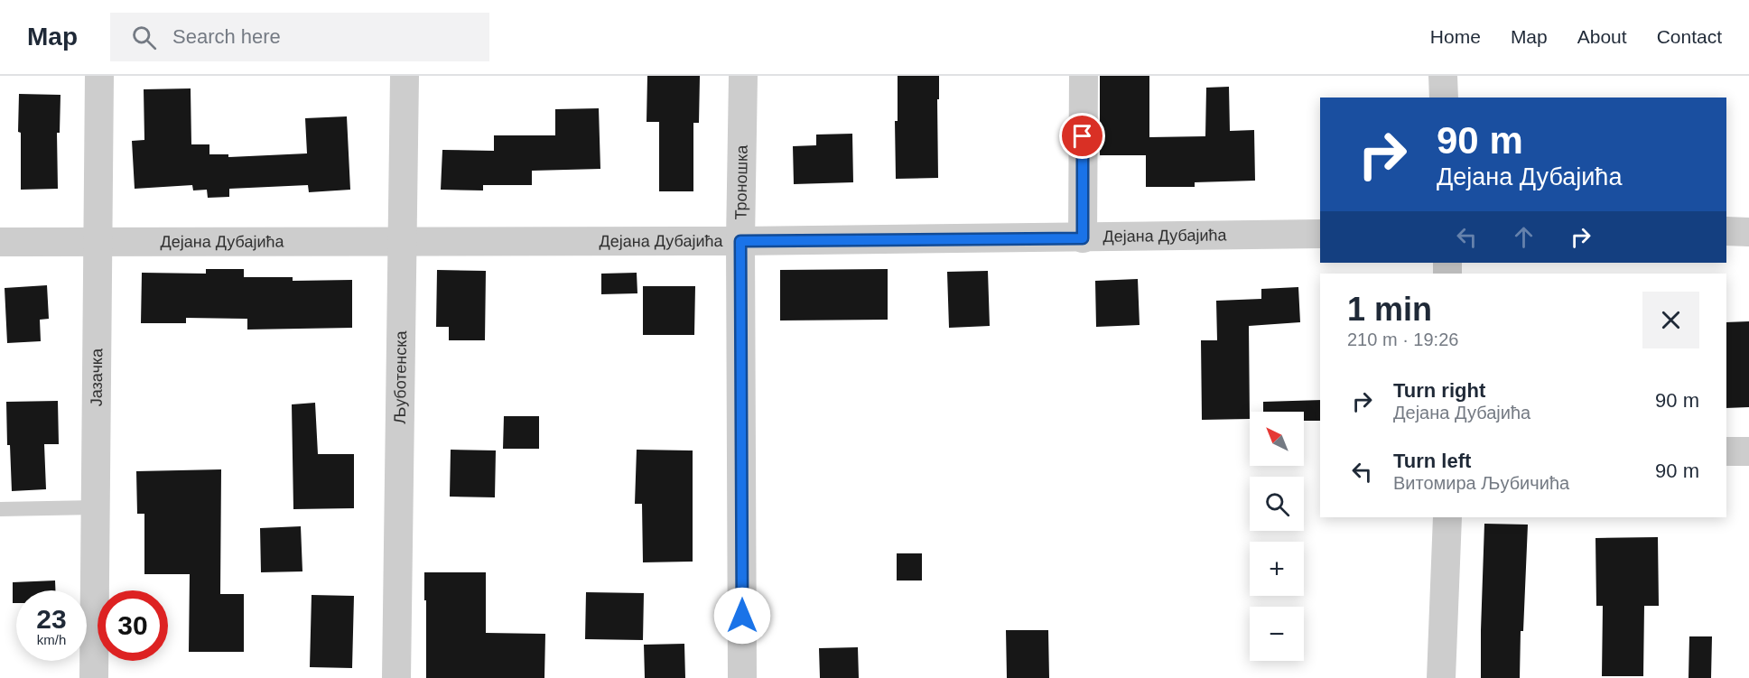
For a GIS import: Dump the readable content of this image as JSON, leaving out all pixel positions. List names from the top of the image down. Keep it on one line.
{"streets":{"street":["Троношка","Дејана Дубајића","Љуботенска","Јазачка"]},"crossings":[["Троношка","Дејана Дубајића"],["Дејана Дубајића","Љуботенска"],["Дејана Дубајића","Јазачка"]],"north":"top left","page":{"header":"Map","search":"Search here","nav":["Home","Map","About","Contact"],"turn":["90 m","Дејана Дубајића"],"heading":["1 min","210 m · 19:26"],"list":[{"name":"Turn right","note":"Дејана Дубајића","value":"90 m"},{"name":"Turn left","note":"Витомира Љубичића","value":"90 m"}],"map_buttons":["+","−"],"speed":"23 km/h","limit":"30"}}
